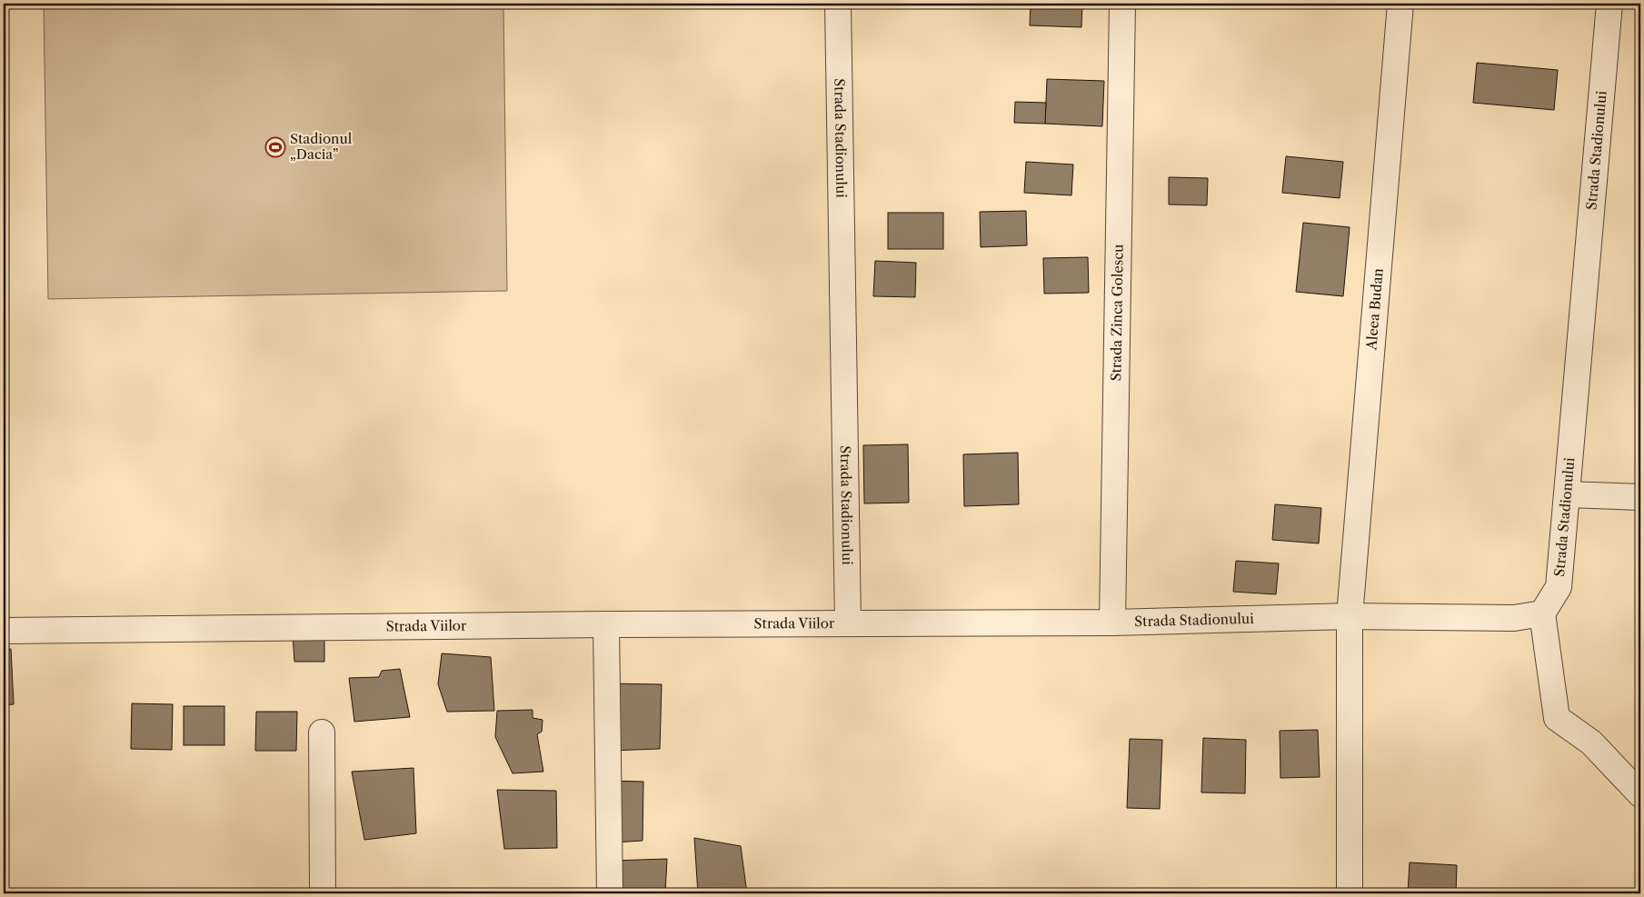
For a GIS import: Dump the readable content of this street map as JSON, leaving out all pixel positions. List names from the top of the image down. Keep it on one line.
{"streets":{"street":["Strada Stadionului","Aleea Budan","Strada Zinca Golescu","Strada Viilor"]},"crossings":[["Strada Stadionului","Aleea Budan"],["Strada Stadionului","Strada Zinca Golescu"],["Strada Stadionului","Strada Viilor"]],"places":{"sports":["Stadionul „Dacia”"]}}
